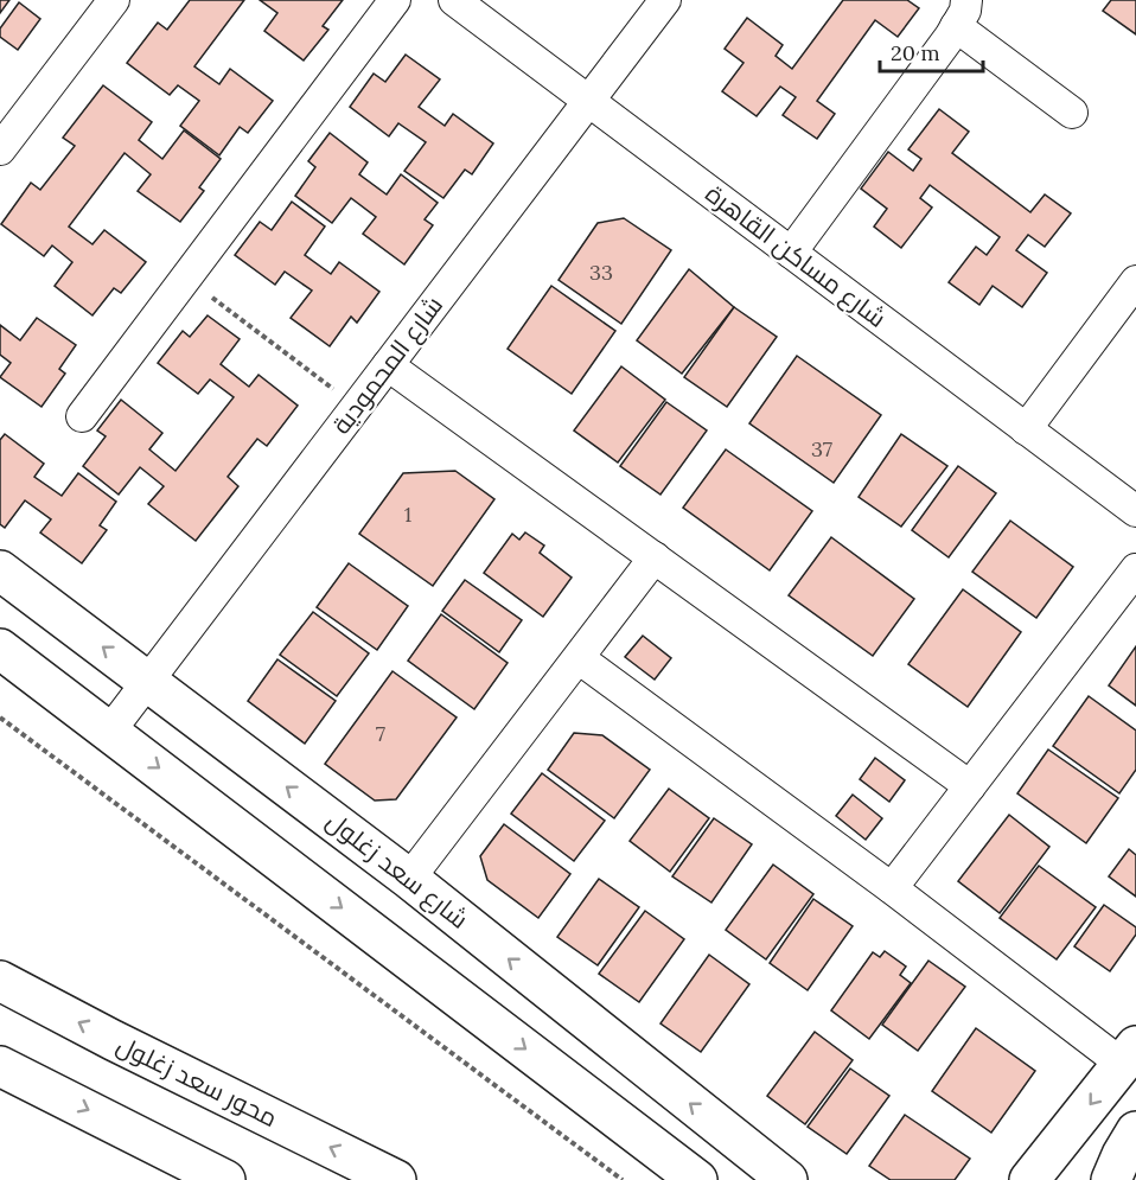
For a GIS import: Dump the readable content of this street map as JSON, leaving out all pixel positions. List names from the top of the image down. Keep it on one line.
{"streets":{"street":["شارع مساكن القاهرة","شارع المحمودية","شارع سعد زغلول","محور سعد زغلول"]},"crossings":[["شارع مساكن القاهرة","شارع المحمودية"],["شارع المحمودية","شارع سعد زغلول"]],"house_numbers":["33","37","1","7"],"scale_bar":"20 m"}
